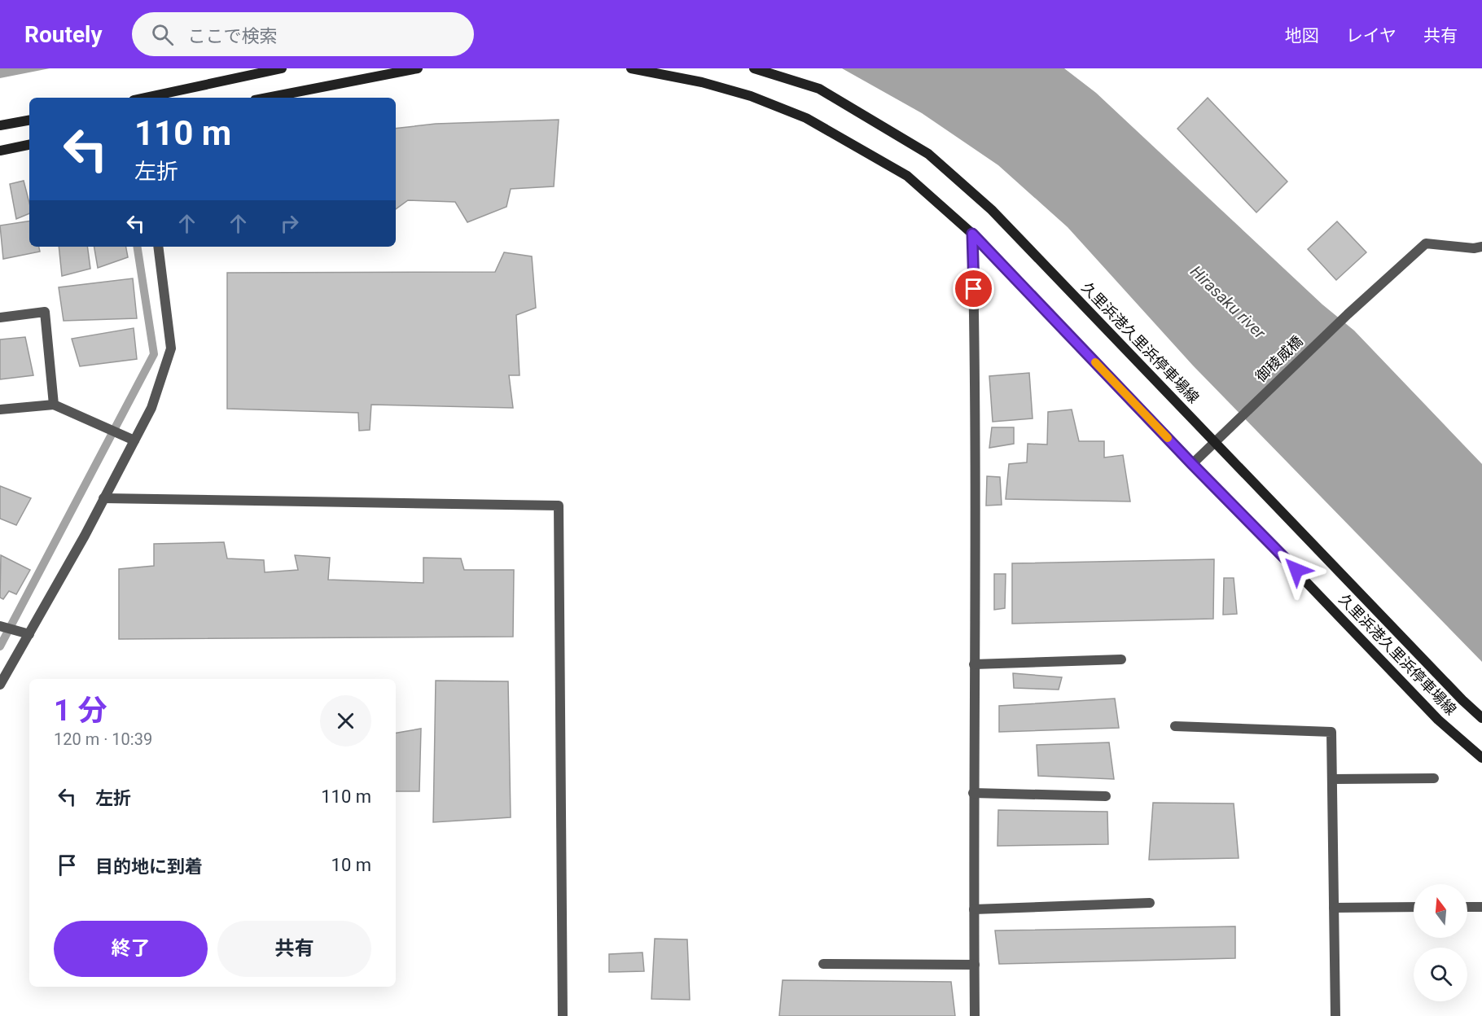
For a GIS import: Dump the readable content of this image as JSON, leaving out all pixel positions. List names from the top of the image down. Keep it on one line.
{"streets":{"main road":["久里浜港久里浜停車場線"],"street":["御稜威橋"]},"crossings":[["久里浜港久里浜停車場線","御稜威橋"]],"water":["Hirasaku river"],"north":"top","page":{"header":"Routely","search":"ここで検索","nav":["地図","レイヤ","共有"],"turn":["110 m","左折"],"heading":["1 分","120 m · 10:39"],"list":[{"name":"左折","value":"110 m"},{"name":"目的地に到着","value":"10 m"}],"buttons":["終了","共有"]}}
